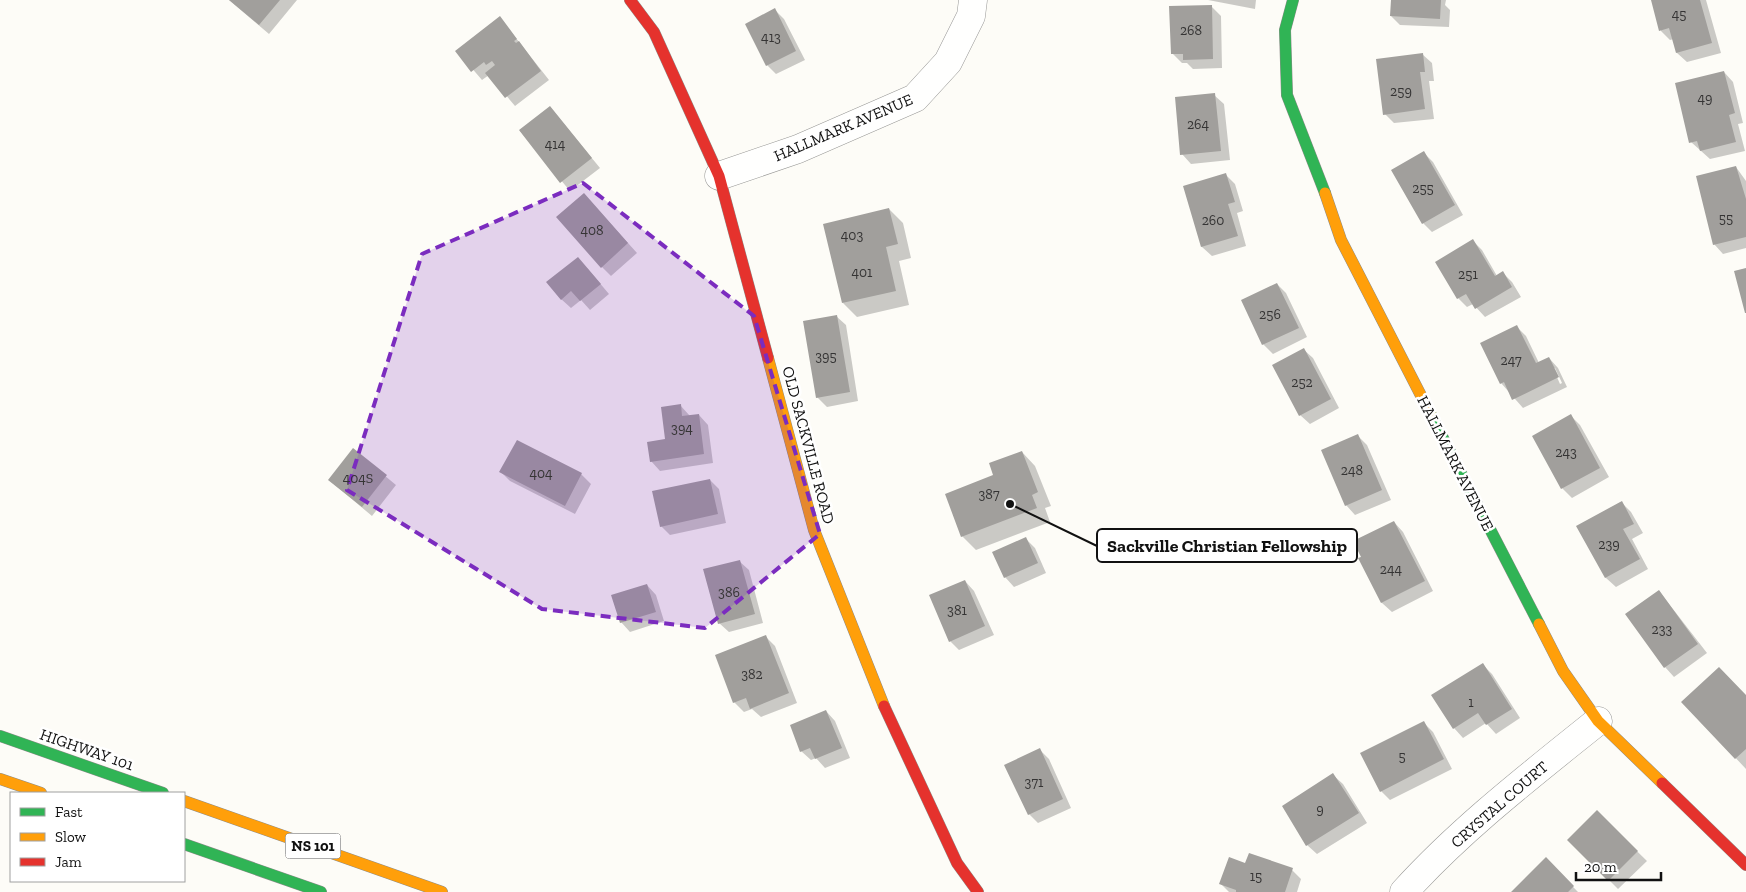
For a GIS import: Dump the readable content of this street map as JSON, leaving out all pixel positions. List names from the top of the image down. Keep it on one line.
{"streets":{"main road":["HALLMARK AVENUE","OLD SACKVILLE ROAD","HIGHWAY 101","NS 101"],"street":["CRYSTAL COURT"]},"crossings":[["HALLMARK AVENUE","OLD SACKVILLE ROAD"],["HALLMARK AVENUE","CRYSTAL COURT"]],"places":["Sackville Christian Fellowship"],"house_numbers":["45","268","413","259","49","264","414","255","55","260","408","403","401","251","256","395","247","252","394","243","248","404","404S","387","239","244","386","381","233","382","1","5","371","9","15"],"legend":["Fast","Slow","Jam"],"scale_bar":"20 m"}
